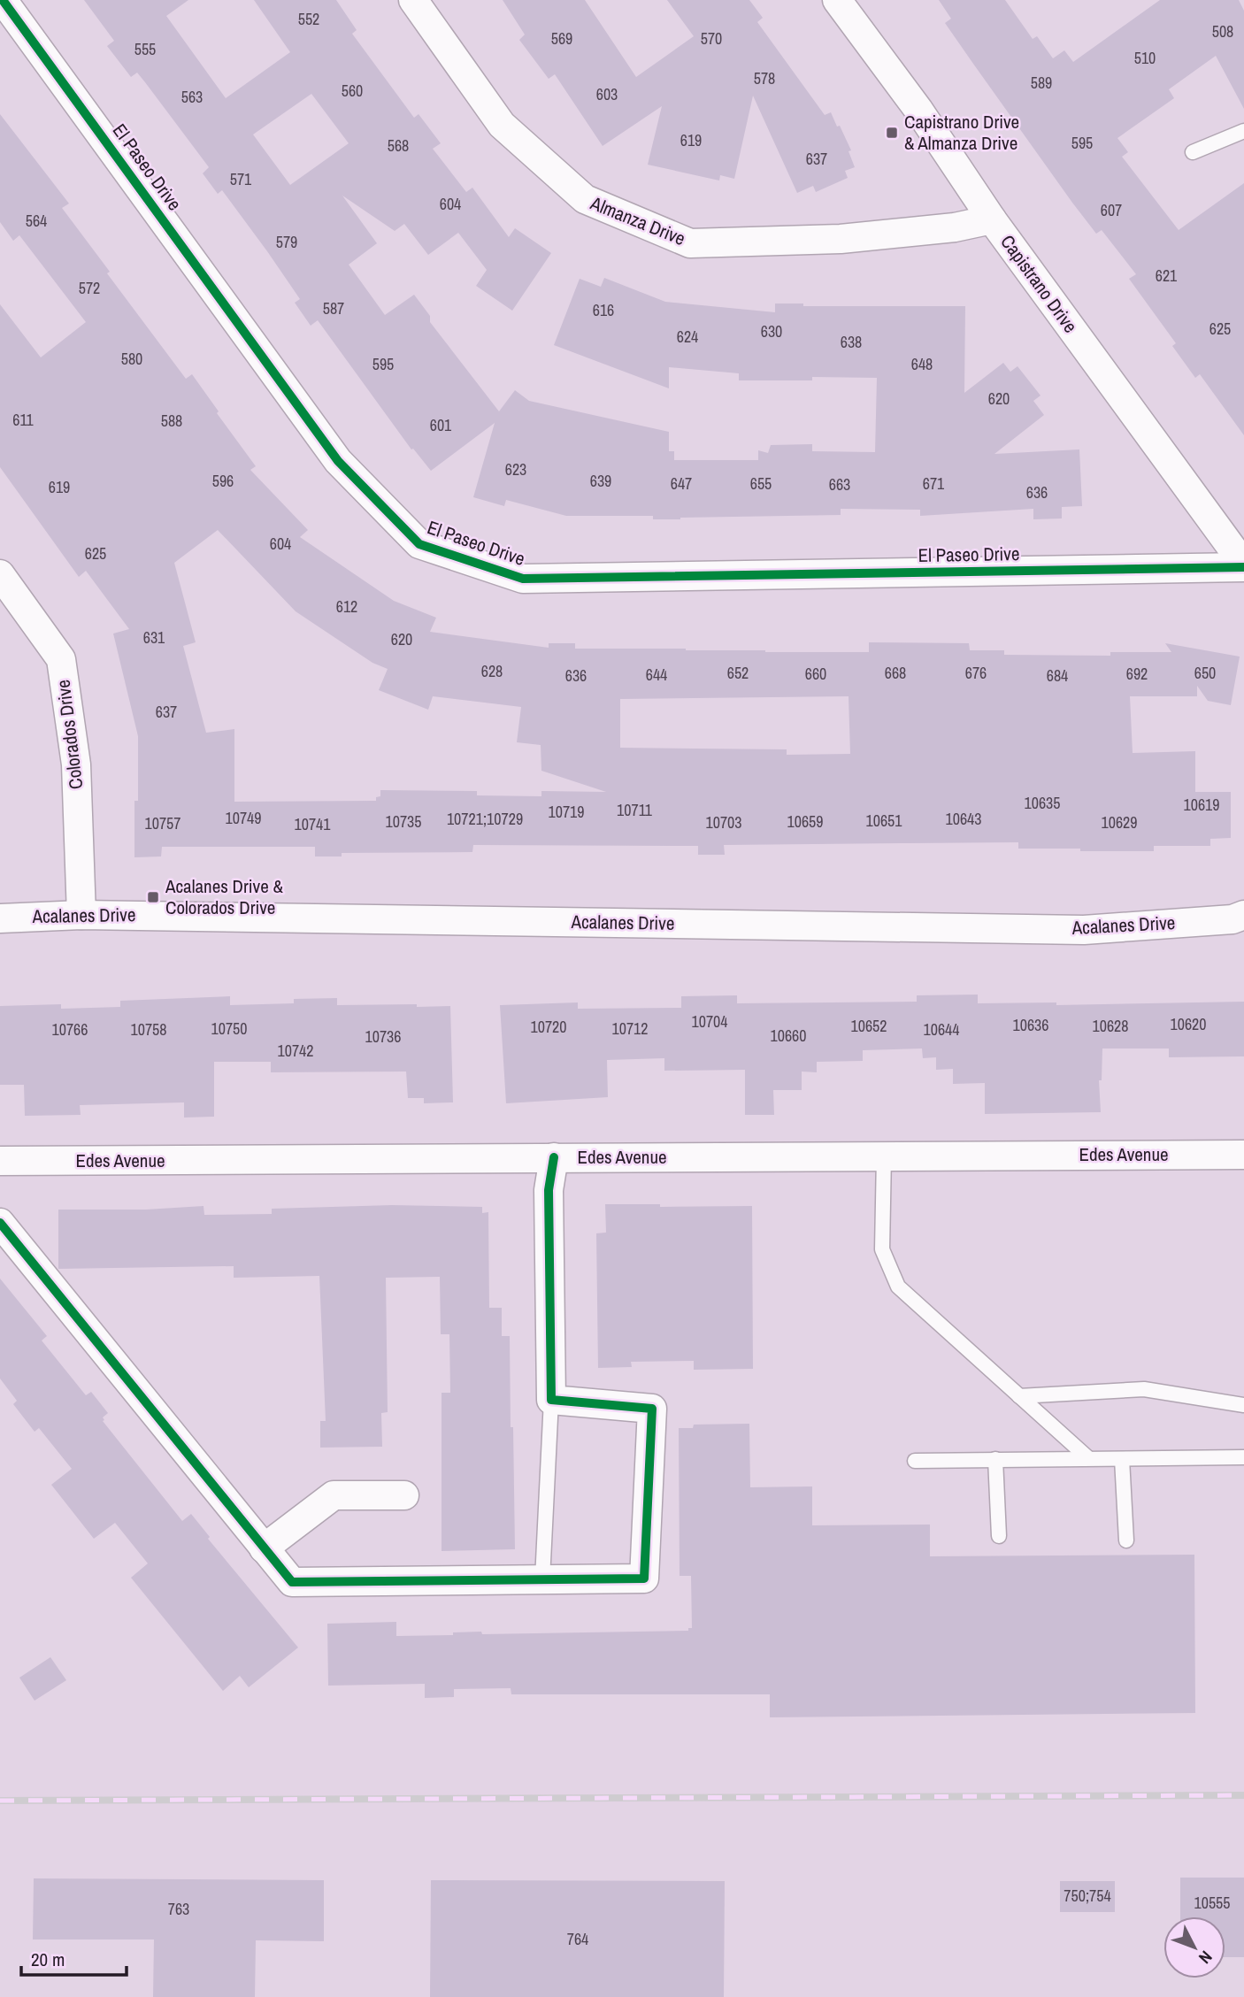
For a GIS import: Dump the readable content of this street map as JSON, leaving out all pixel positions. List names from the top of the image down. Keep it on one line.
{"streets":{"street":["El Paseo Drive","Almanza Drive","Capistrano Drive","Colorados Drive","Acalanes Drive","Edes Avenue"]},"crossings":[["El Paseo Drive","Capistrano Drive"],["Almanza Drive","Capistrano Drive"],["Colorados Drive","Acalanes Drive"]],"places":{"transit":["Capistrano Drive & Almanza Drive","Acalanes Drive & Colorados Drive"]},"house_numbers":["552","508","569","570","555","510","578","589","560","603","563","619","595","568","637","571","604","607","564","579","621","572","587","616","625","630","624","638","580","595","648","620","611","588","601","623","596","639","647","655","671","663","619","636","604","625","612","631","620","628","652","668","676","650","660","692","644","636","684","637","10635","10619","10711","10719","10749","10721;10729","10643","10651","10735","10659","10703","10629","10757","10741","10704","10620","10636","10652","10628","10720","10750","10712","10766","10758","10644","10660","10736","10742","750;754","10555","763","764"],"scale_bar":"20 m","north":"bottom right"}
